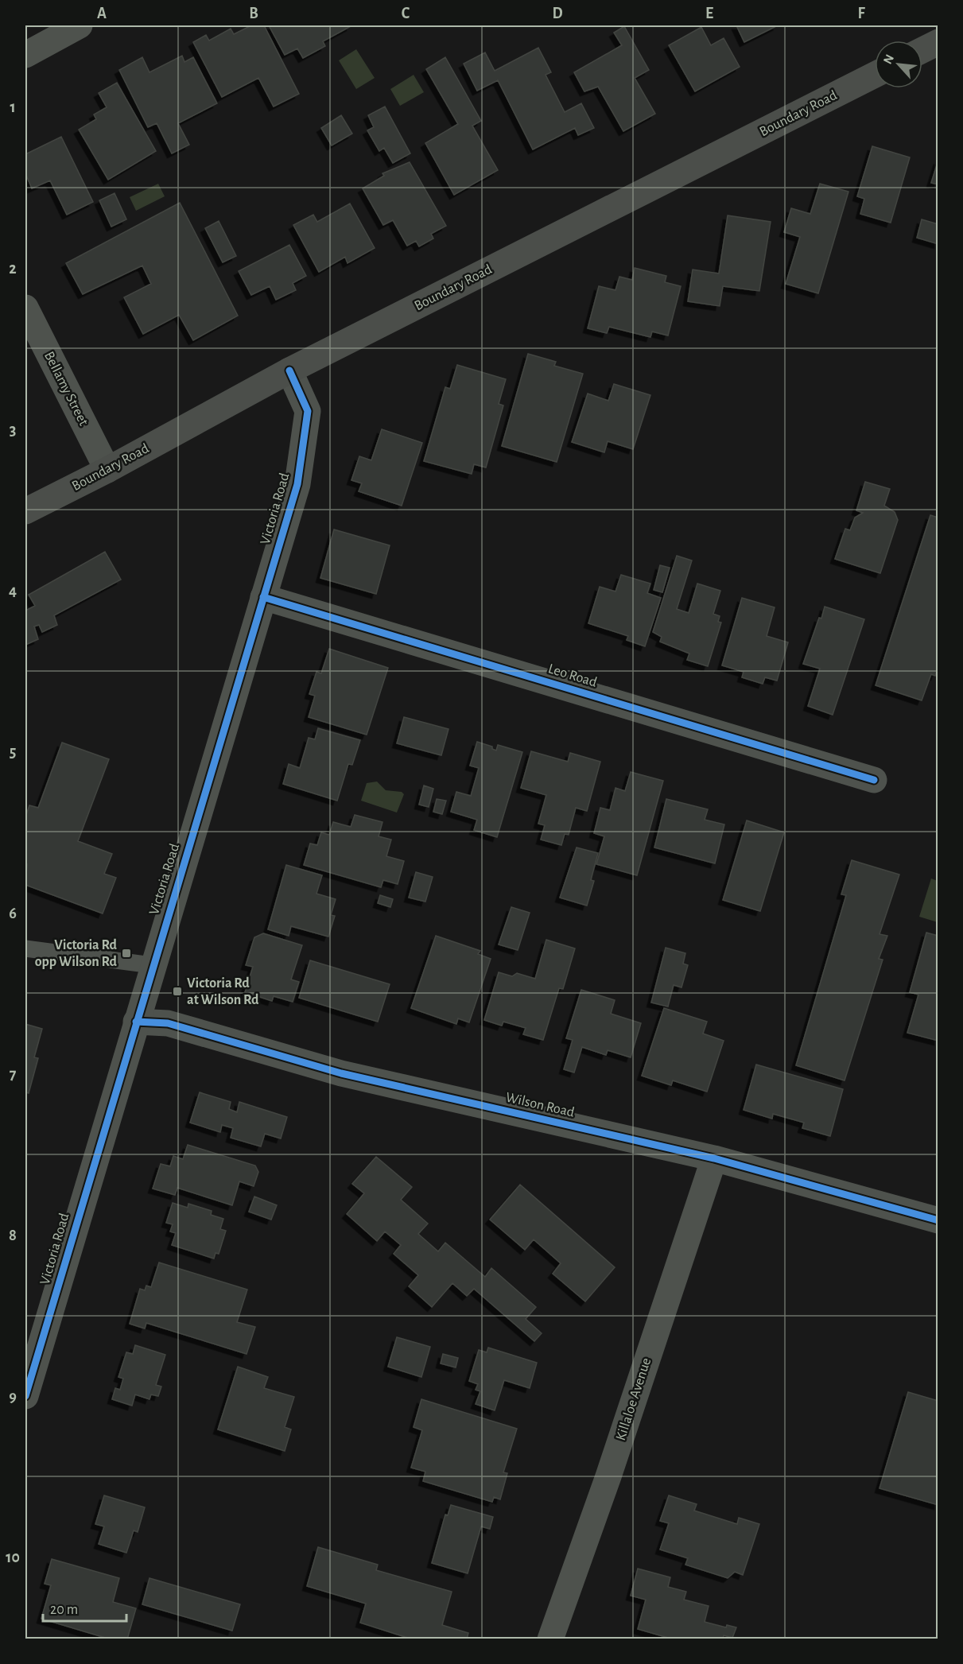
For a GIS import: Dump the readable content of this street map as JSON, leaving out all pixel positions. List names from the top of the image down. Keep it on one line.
{"streets":{"main road":["Boundary Road"],"street":["Bellamy Street","Victoria Road","Leo Road","Wilson Road","Killaloe Avenue"]},"crossings":[["Boundary Road","Bellamy Street"],["Boundary Road","Victoria Road"],["Victoria Road","Leo Road"],["Victoria Road","Wilson Road"],["Wilson Road","Killaloe Avenue"]],"places":{"transit":["Victoria Rd opp Wilson Rd","Victoria Rd at Wilson Rd"]},"scale_bar":"20 m","north":"top left","grid":{"columns":["A","B","C","D","E","F"],"rows":["1","2","3","4","5","6","7","8","9","10"]}}
